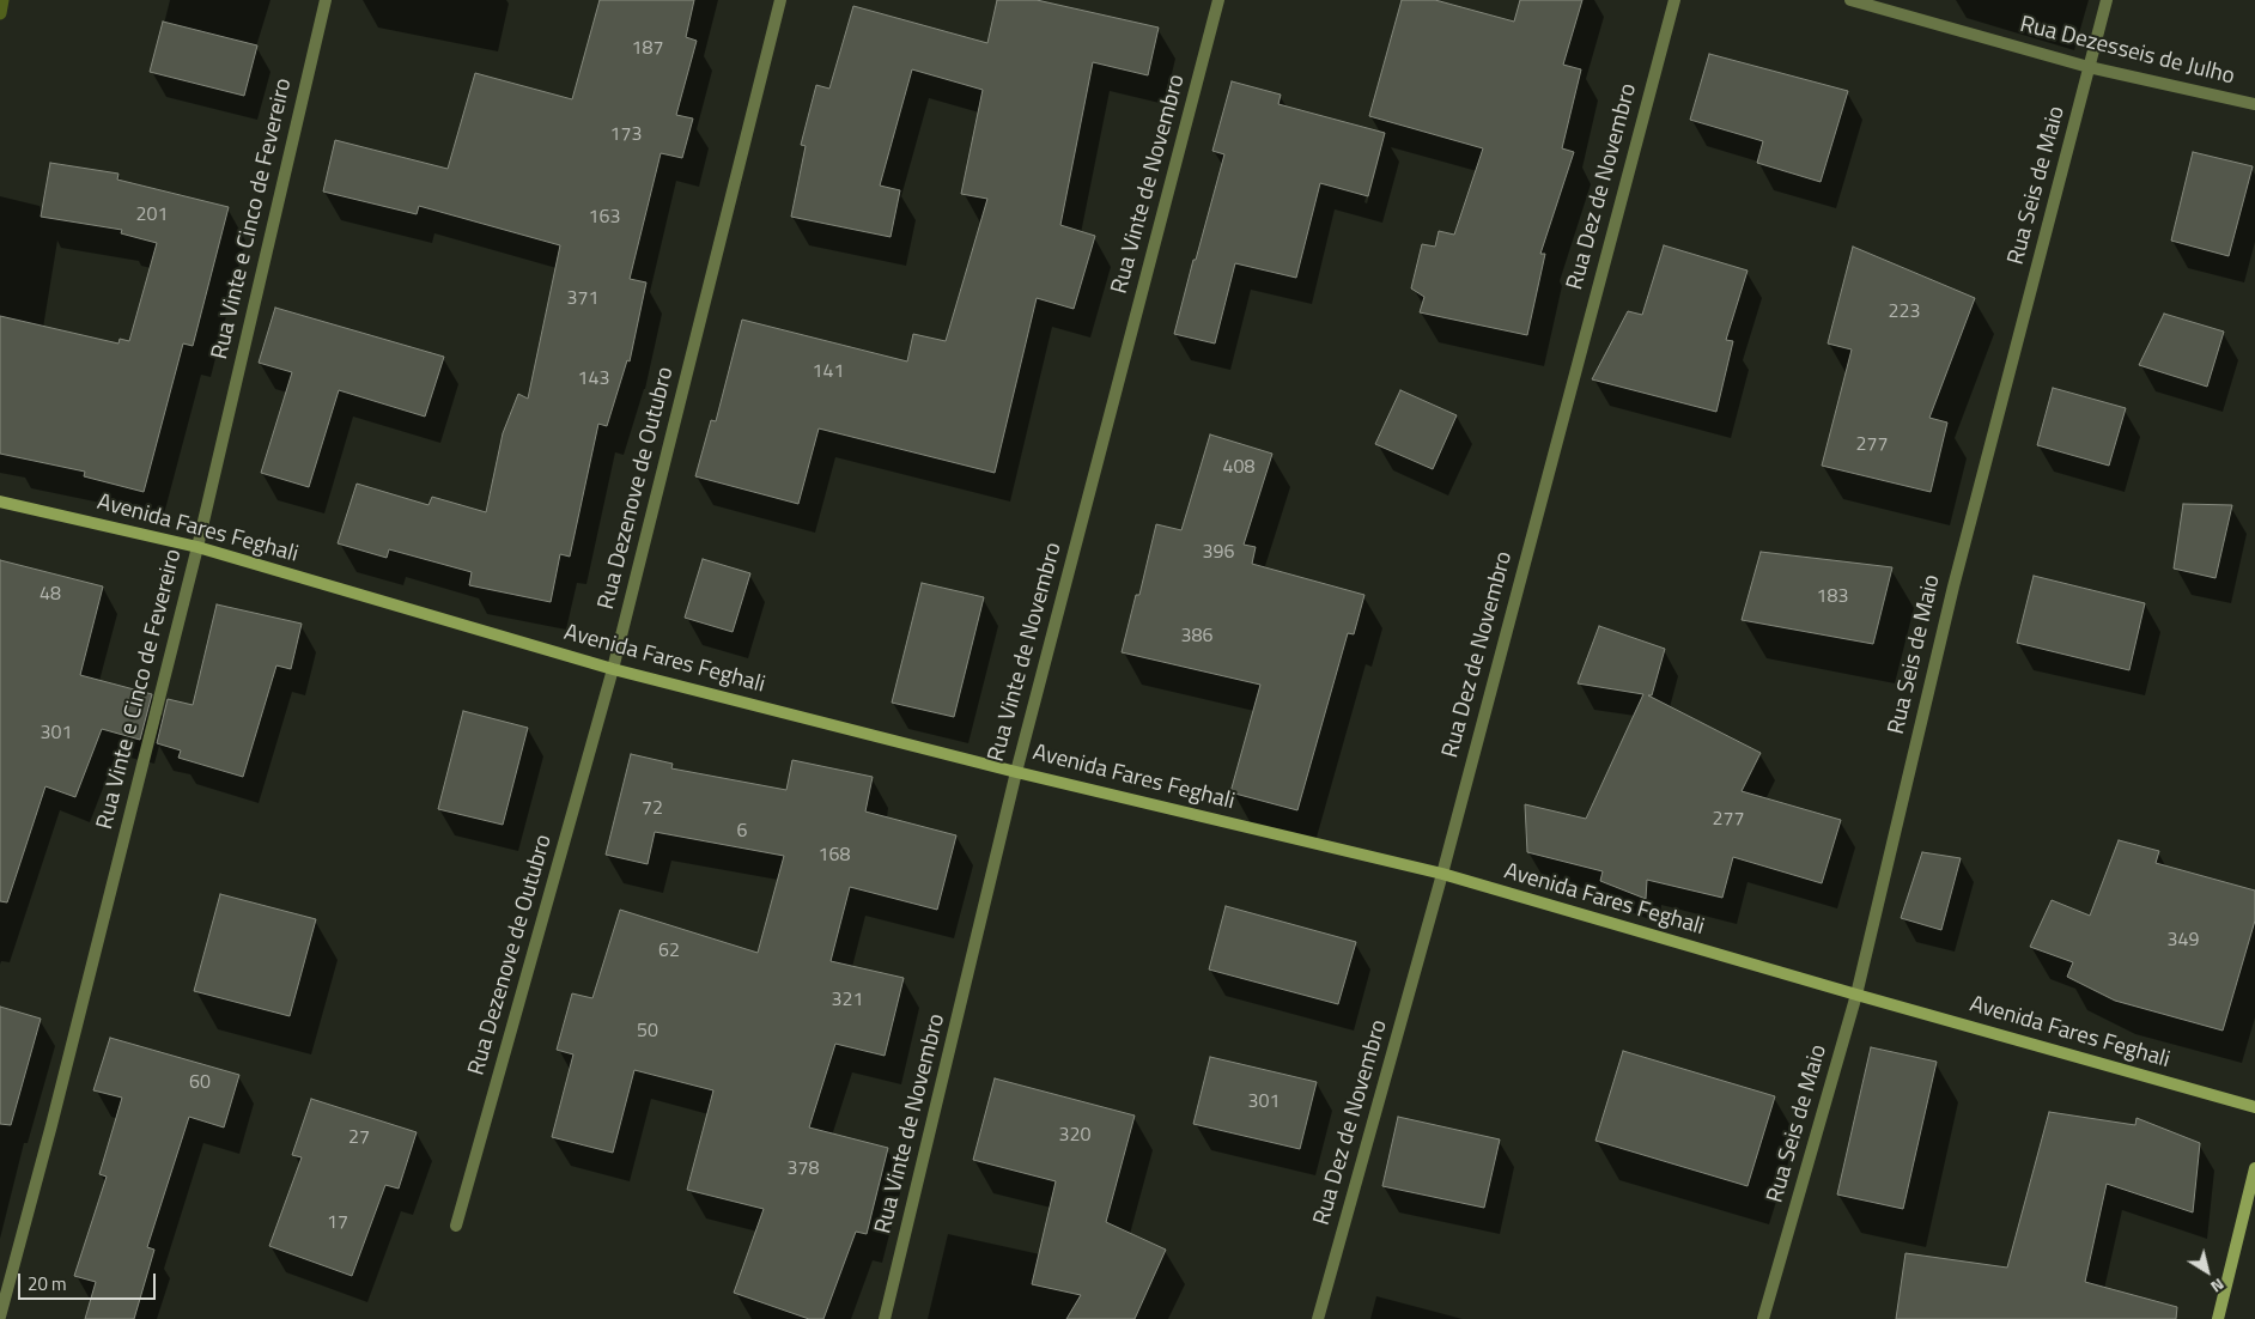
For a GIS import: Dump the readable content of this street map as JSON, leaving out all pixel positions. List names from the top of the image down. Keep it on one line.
{"streets":{"street":["Rua Dezesseis de Julho","Rua Vinte de Novembro","Rua Seis de Maio","Rua Dez de Novembro","Rua Vinte e Cinco de Fevereiro","Rua Dezenove de Outubro","Avenida Fares Feghali"]},"crossings":[["Rua Dezesseis de Julho","Rua Seis de Maio"],["Rua Vinte de Novembro","Avenida Fares Feghali"],["Rua Seis de Maio","Avenida Fares Feghali"],["Rua Dez de Novembro","Avenida Fares Feghali"],["Rua Vinte e Cinco de Fevereiro","Avenida Fares Feghali"],["Rua Dezenove de Outubro","Avenida Fares Feghali"]],"house_numbers":["187","173","201","163","371","223","141","143","277","408","396","48","183","386","301","72","277","6","168","349","62","321","50","60","301","320","27","378","17"],"scale_bar":"20 m","north":"bottom right"}
